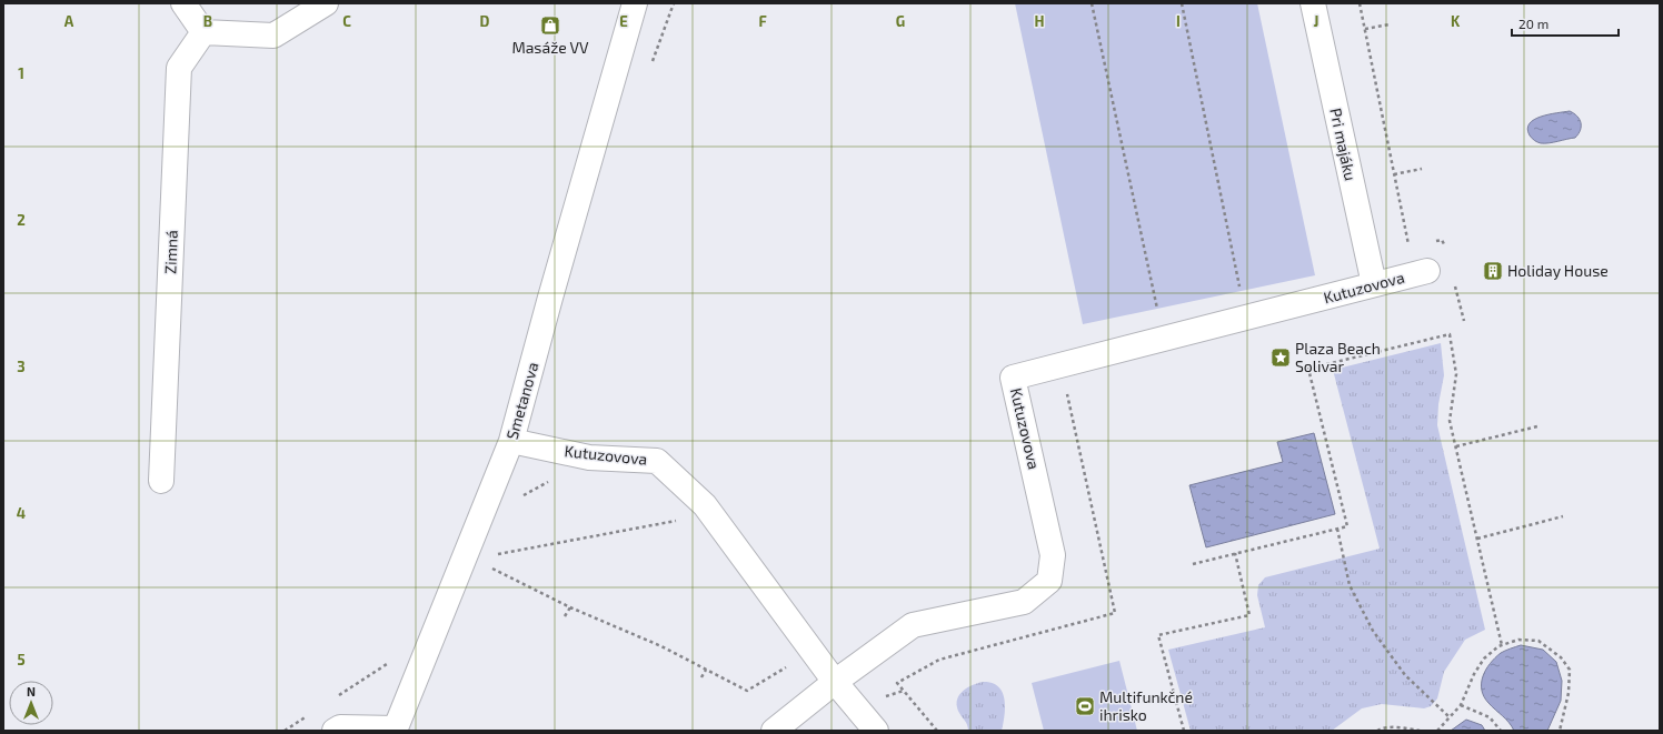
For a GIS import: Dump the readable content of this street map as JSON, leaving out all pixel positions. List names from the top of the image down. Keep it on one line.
{"streets":{"street":["Pri majáku","Zimná","Kutuzovova","Smetanova"]},"crossings":[["Pri majáku","Kutuzovova"],["Kutuzovova","Smetanova"]],"places":{"shop":["Masáže VV"],"building":["Holiday House"],"place":["Plaza Beach Solivar"],"sports":["Multifunkčné ihrisko"]},"scale_bar":"20 m","north":"top","grid":{"columns":["A","B","C","D","E","F","G","H","I","J","K"],"rows":["1","2","3","4","5"]}}
